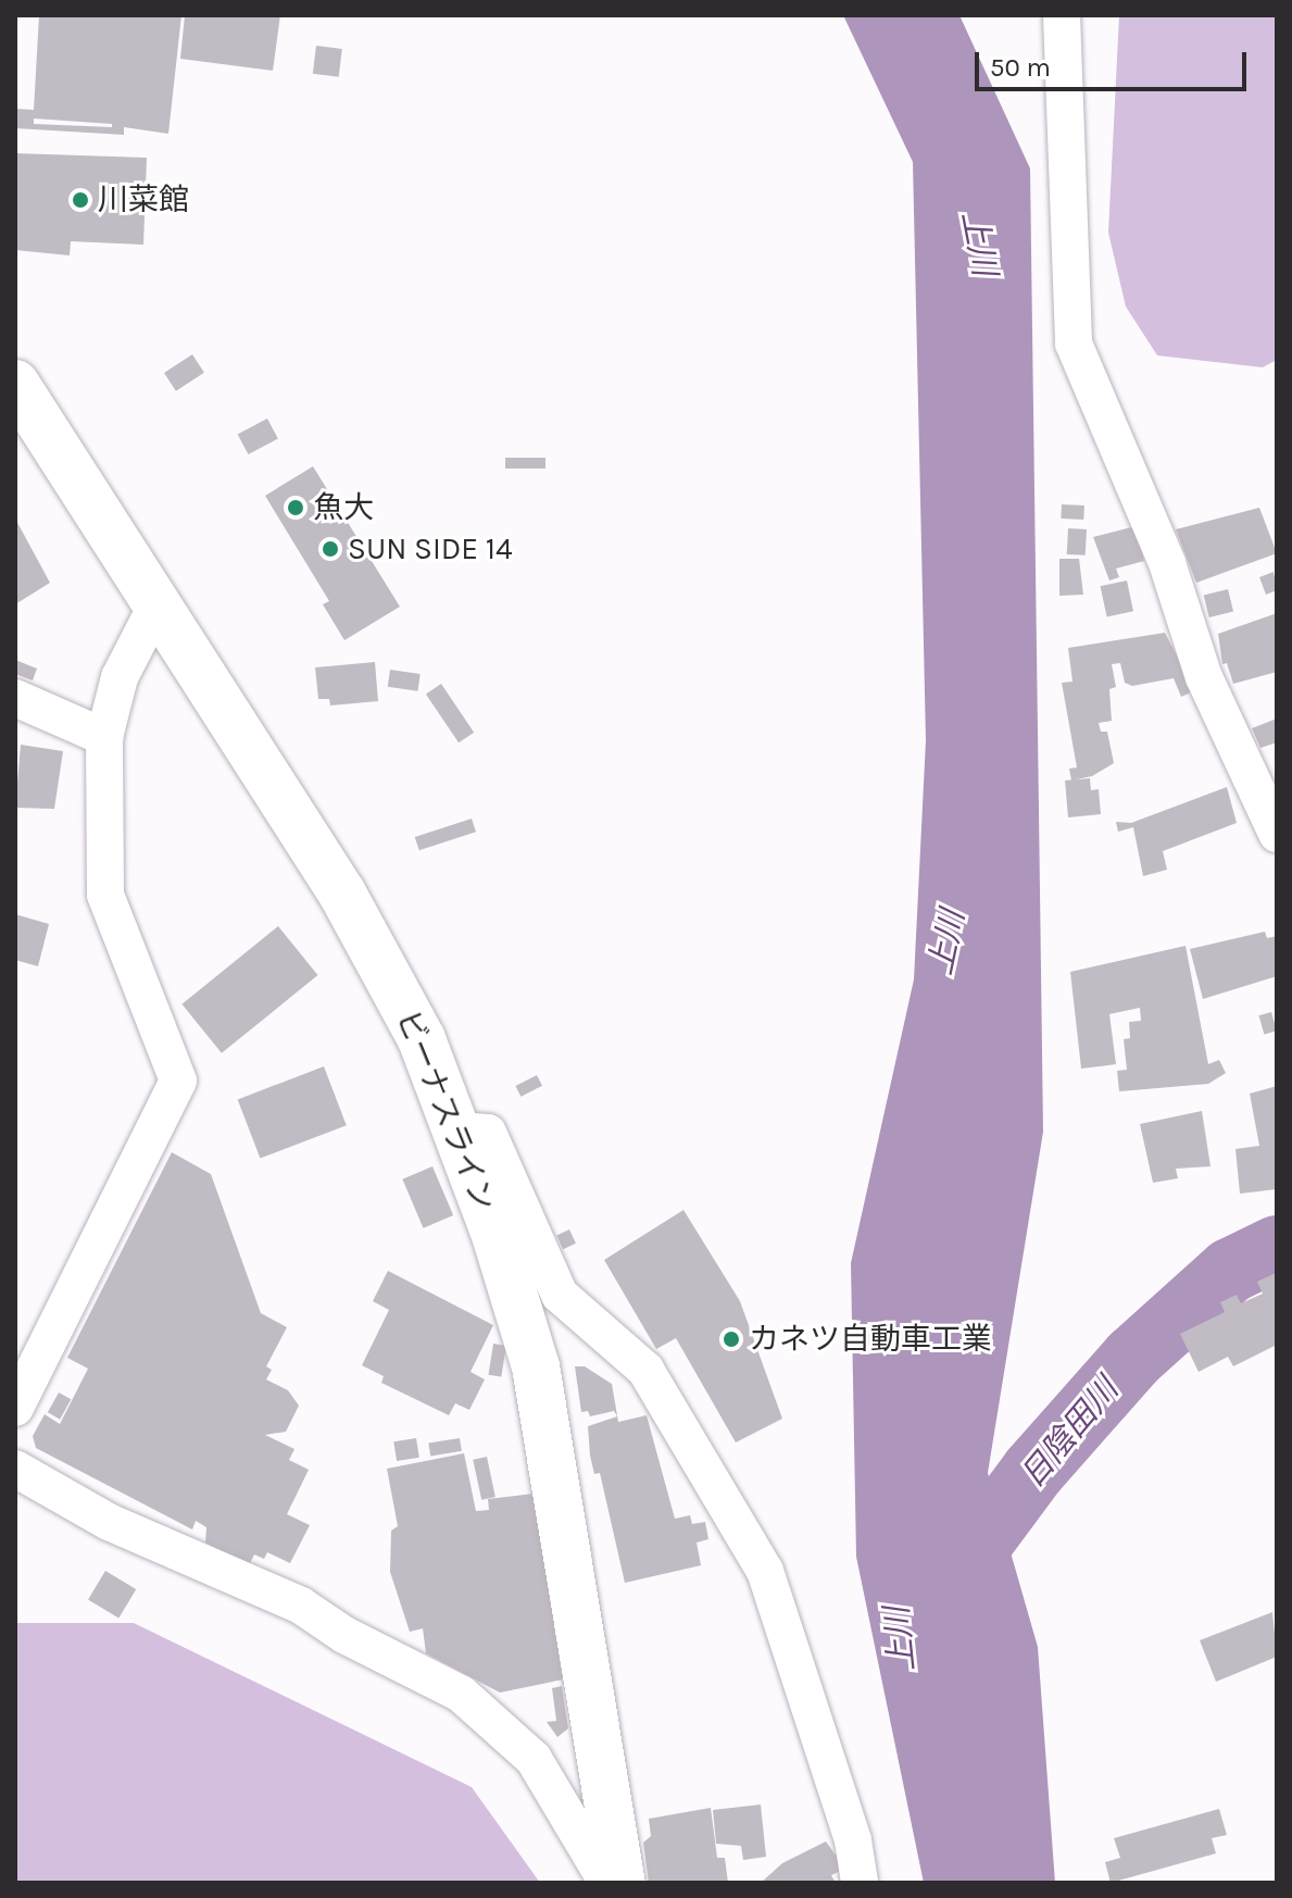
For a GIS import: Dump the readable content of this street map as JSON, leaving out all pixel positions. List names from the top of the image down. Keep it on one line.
{"streets":{"main road":["ビーナスライン"]},"water":["上川","日陰田川"],"places":["川菜館","魚大","SUN SIDE 14","カネツ自動車工業"],"scale_bar":"50 m"}
